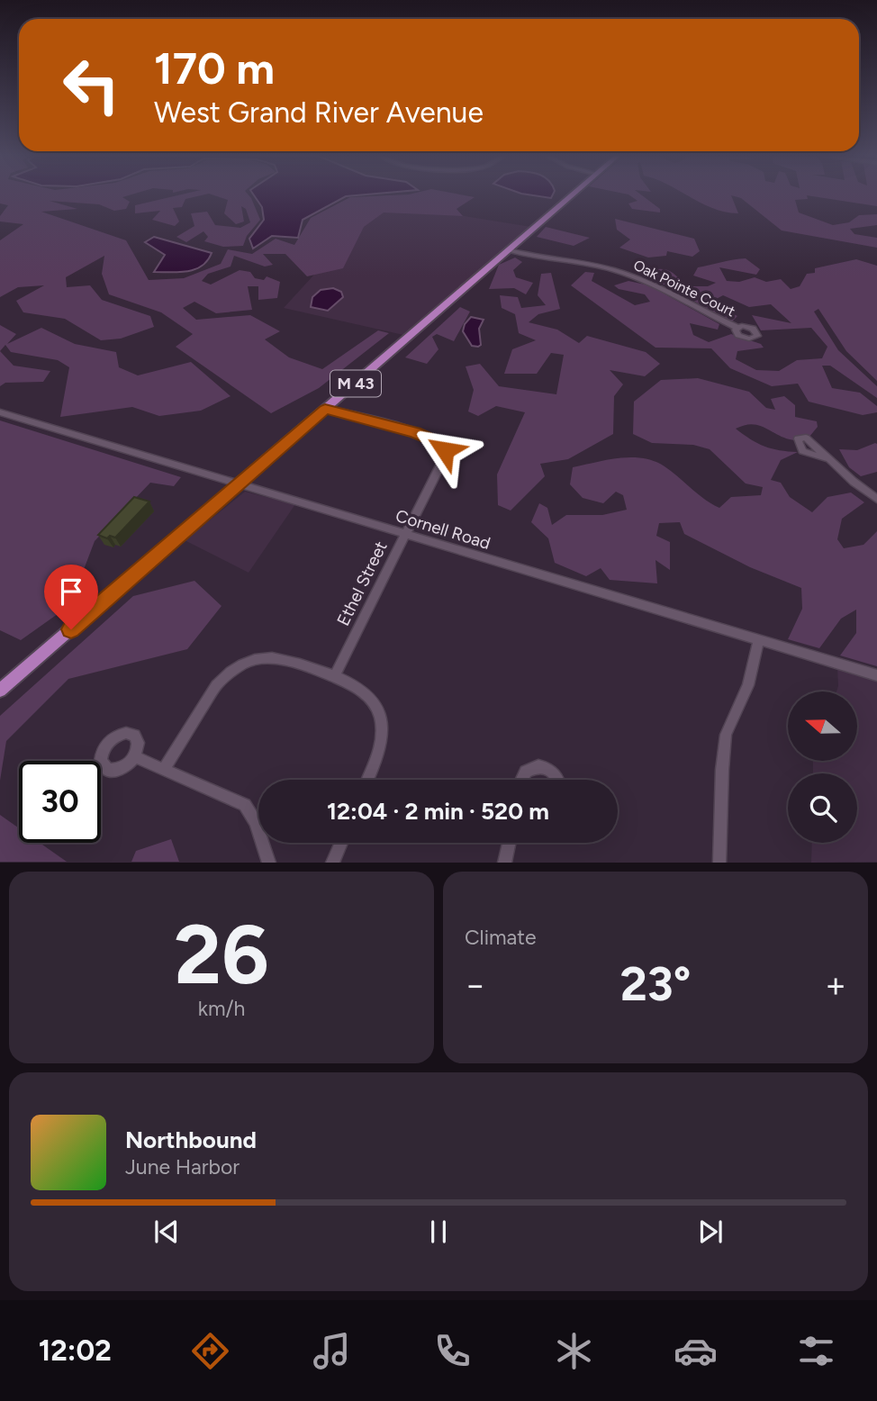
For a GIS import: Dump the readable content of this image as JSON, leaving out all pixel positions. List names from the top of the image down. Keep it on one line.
{"streets":{"main road":["M 43"],"street":["Oak Pointe Court","Cornell Road","Ethel Street"]},"crossings":[["Oak Pointe Court","M 43"],["M 43","Cornell Road"],["M 43","Ethel Street"],["Cornell Road","Ethel Street"]],"north":"left","page":{"turn":["170 m","West Grand River Avenue"],"limit":"30","trip":"12:04 · 2 min · 520 m","tile":[["26","km/h"],"Climate"],"heat":["−","23°","+"],"song":["Northbound","June Harbor"],"tabs":"12:02"}}
